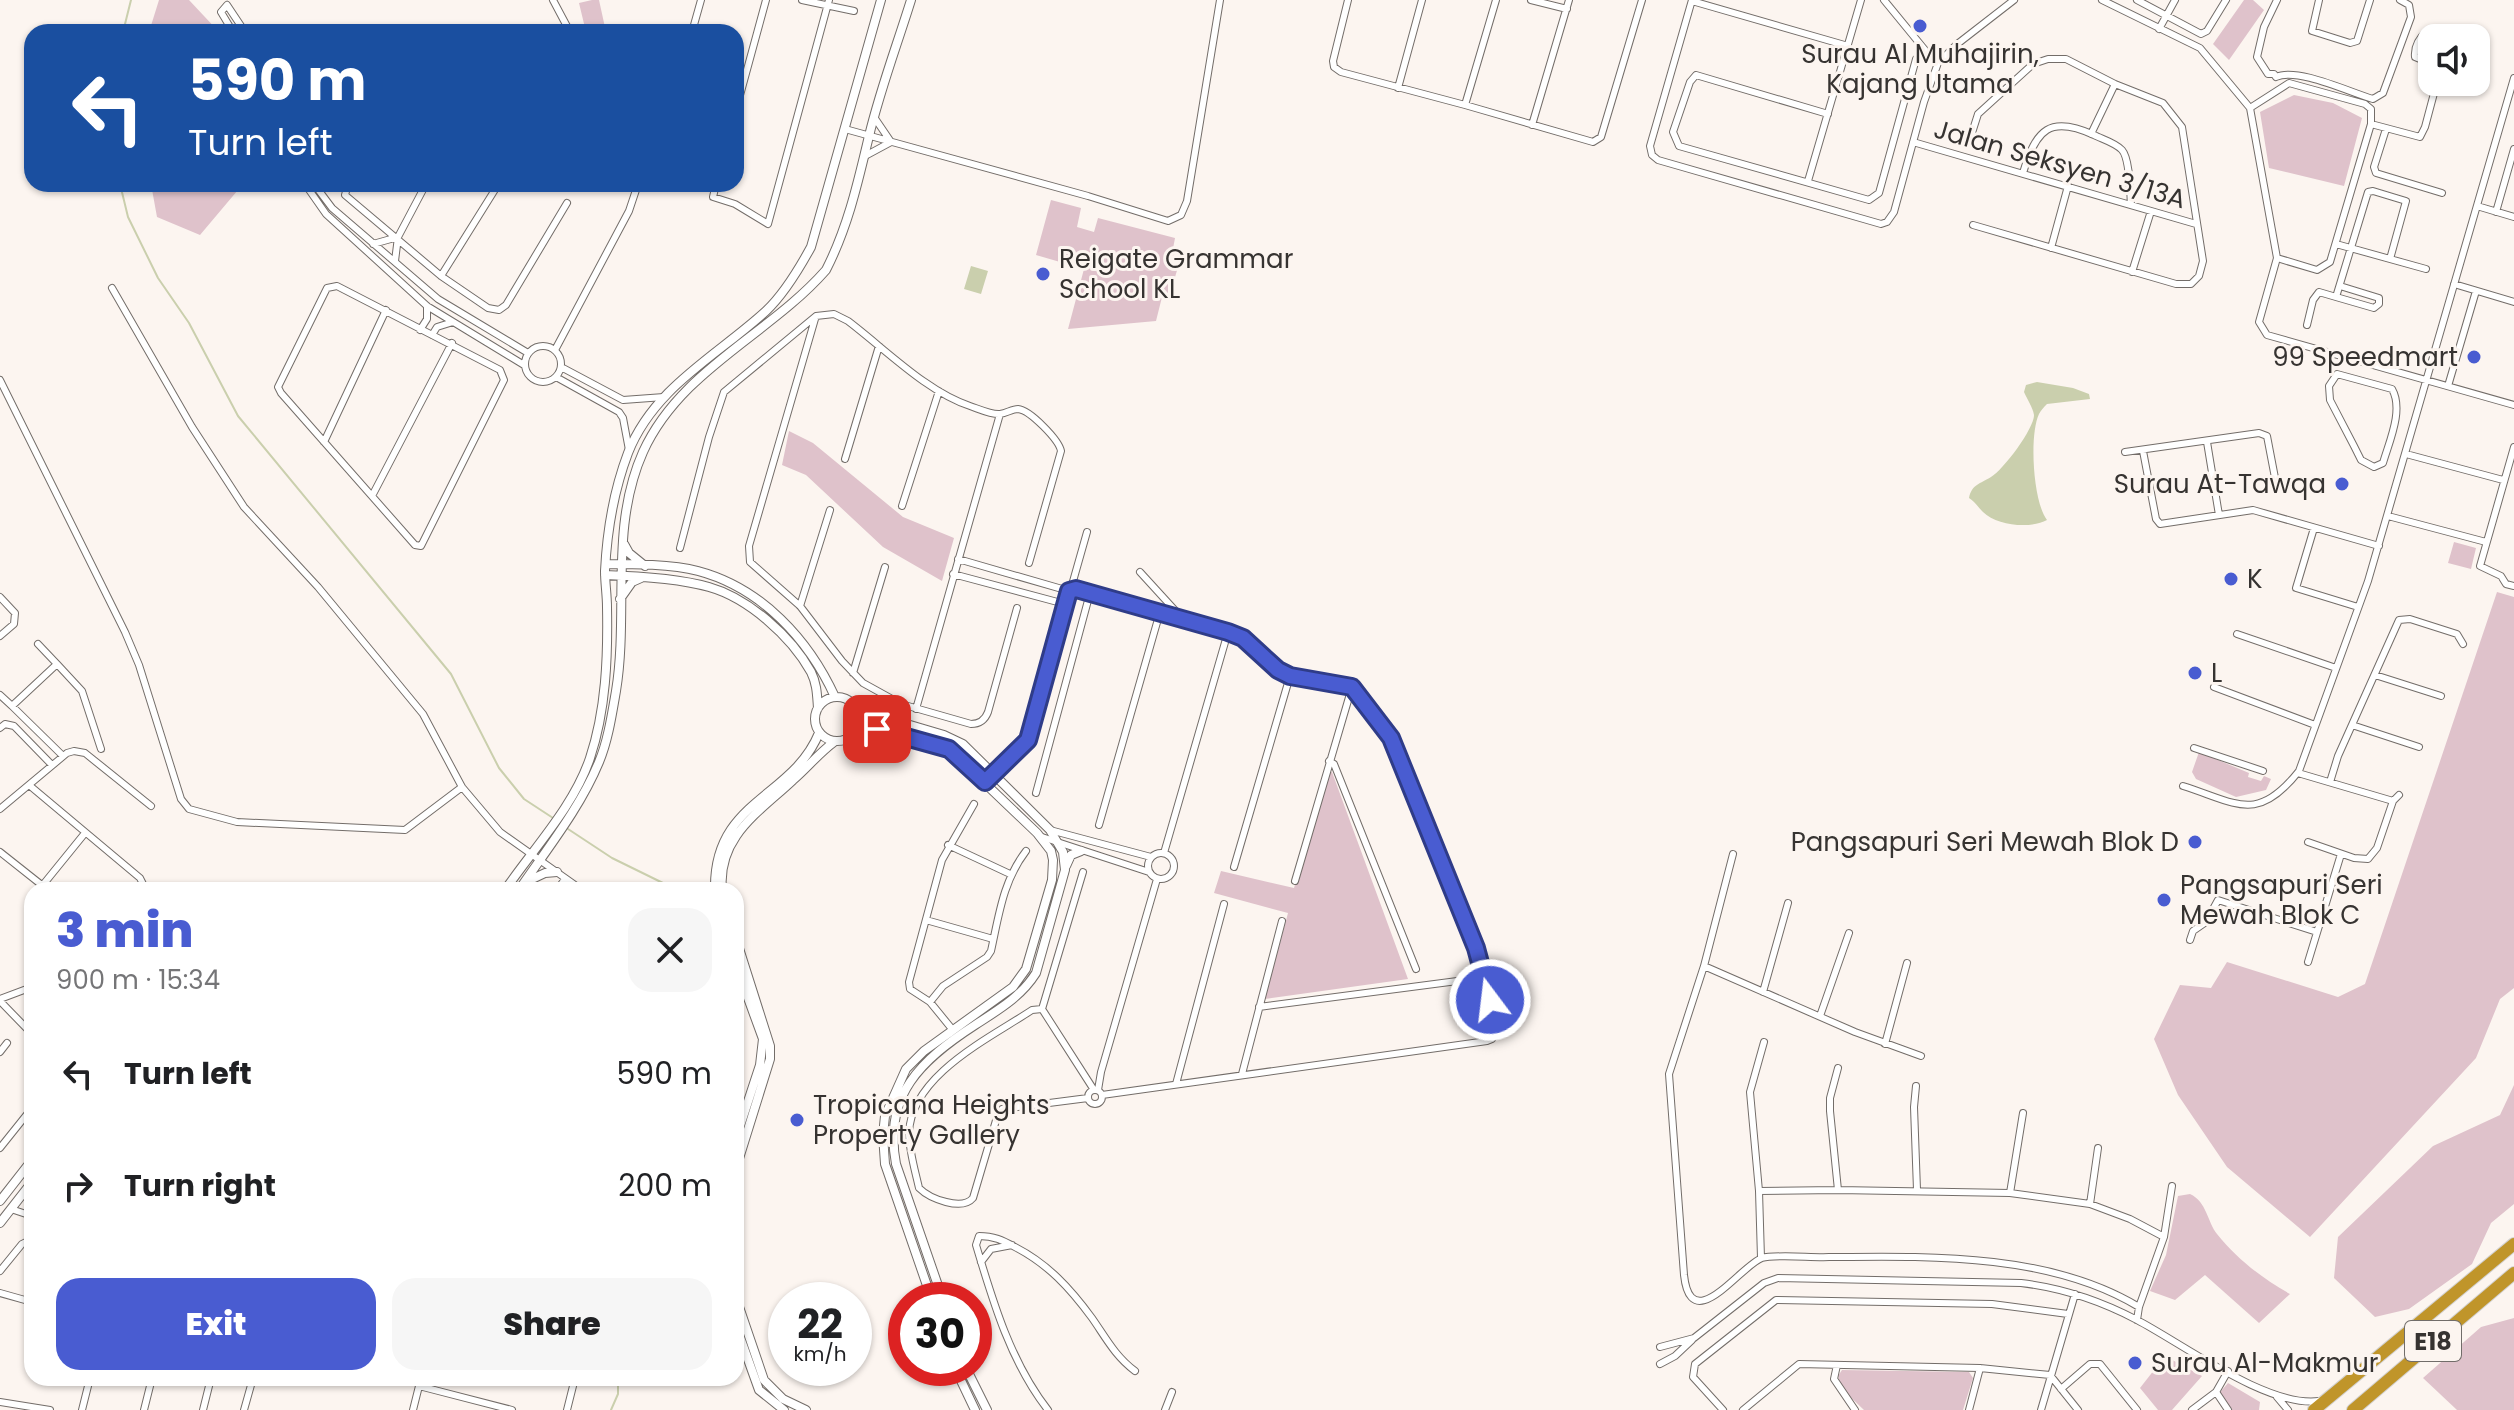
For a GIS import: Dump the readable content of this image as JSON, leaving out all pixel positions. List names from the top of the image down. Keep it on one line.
{"streets":{"highway":["E18"],"street":["Jalan Seksyen 3/13A"]},"places":["Surau Al Muhajirin, Kajang Utama","Reigate Grammar School KL","99 Speedmart","Surau At-Tawqa","K","L","Pangsapuri Seri Mewah Blok D","Pangsapuri Seri Mewah Blok C","Tropicana Heights Property Gallery","Surau Al-Makmur"],"page":{"turn":["590 m","Turn left"],"heading":["3 min","900 m · 15:34"],"list":[{"name":"Turn left","value":"590 m"},{"name":"Turn right","value":"200 m"}],"buttons":["Exit","Share"],"speed":"22 km/h","limit":"30"}}
